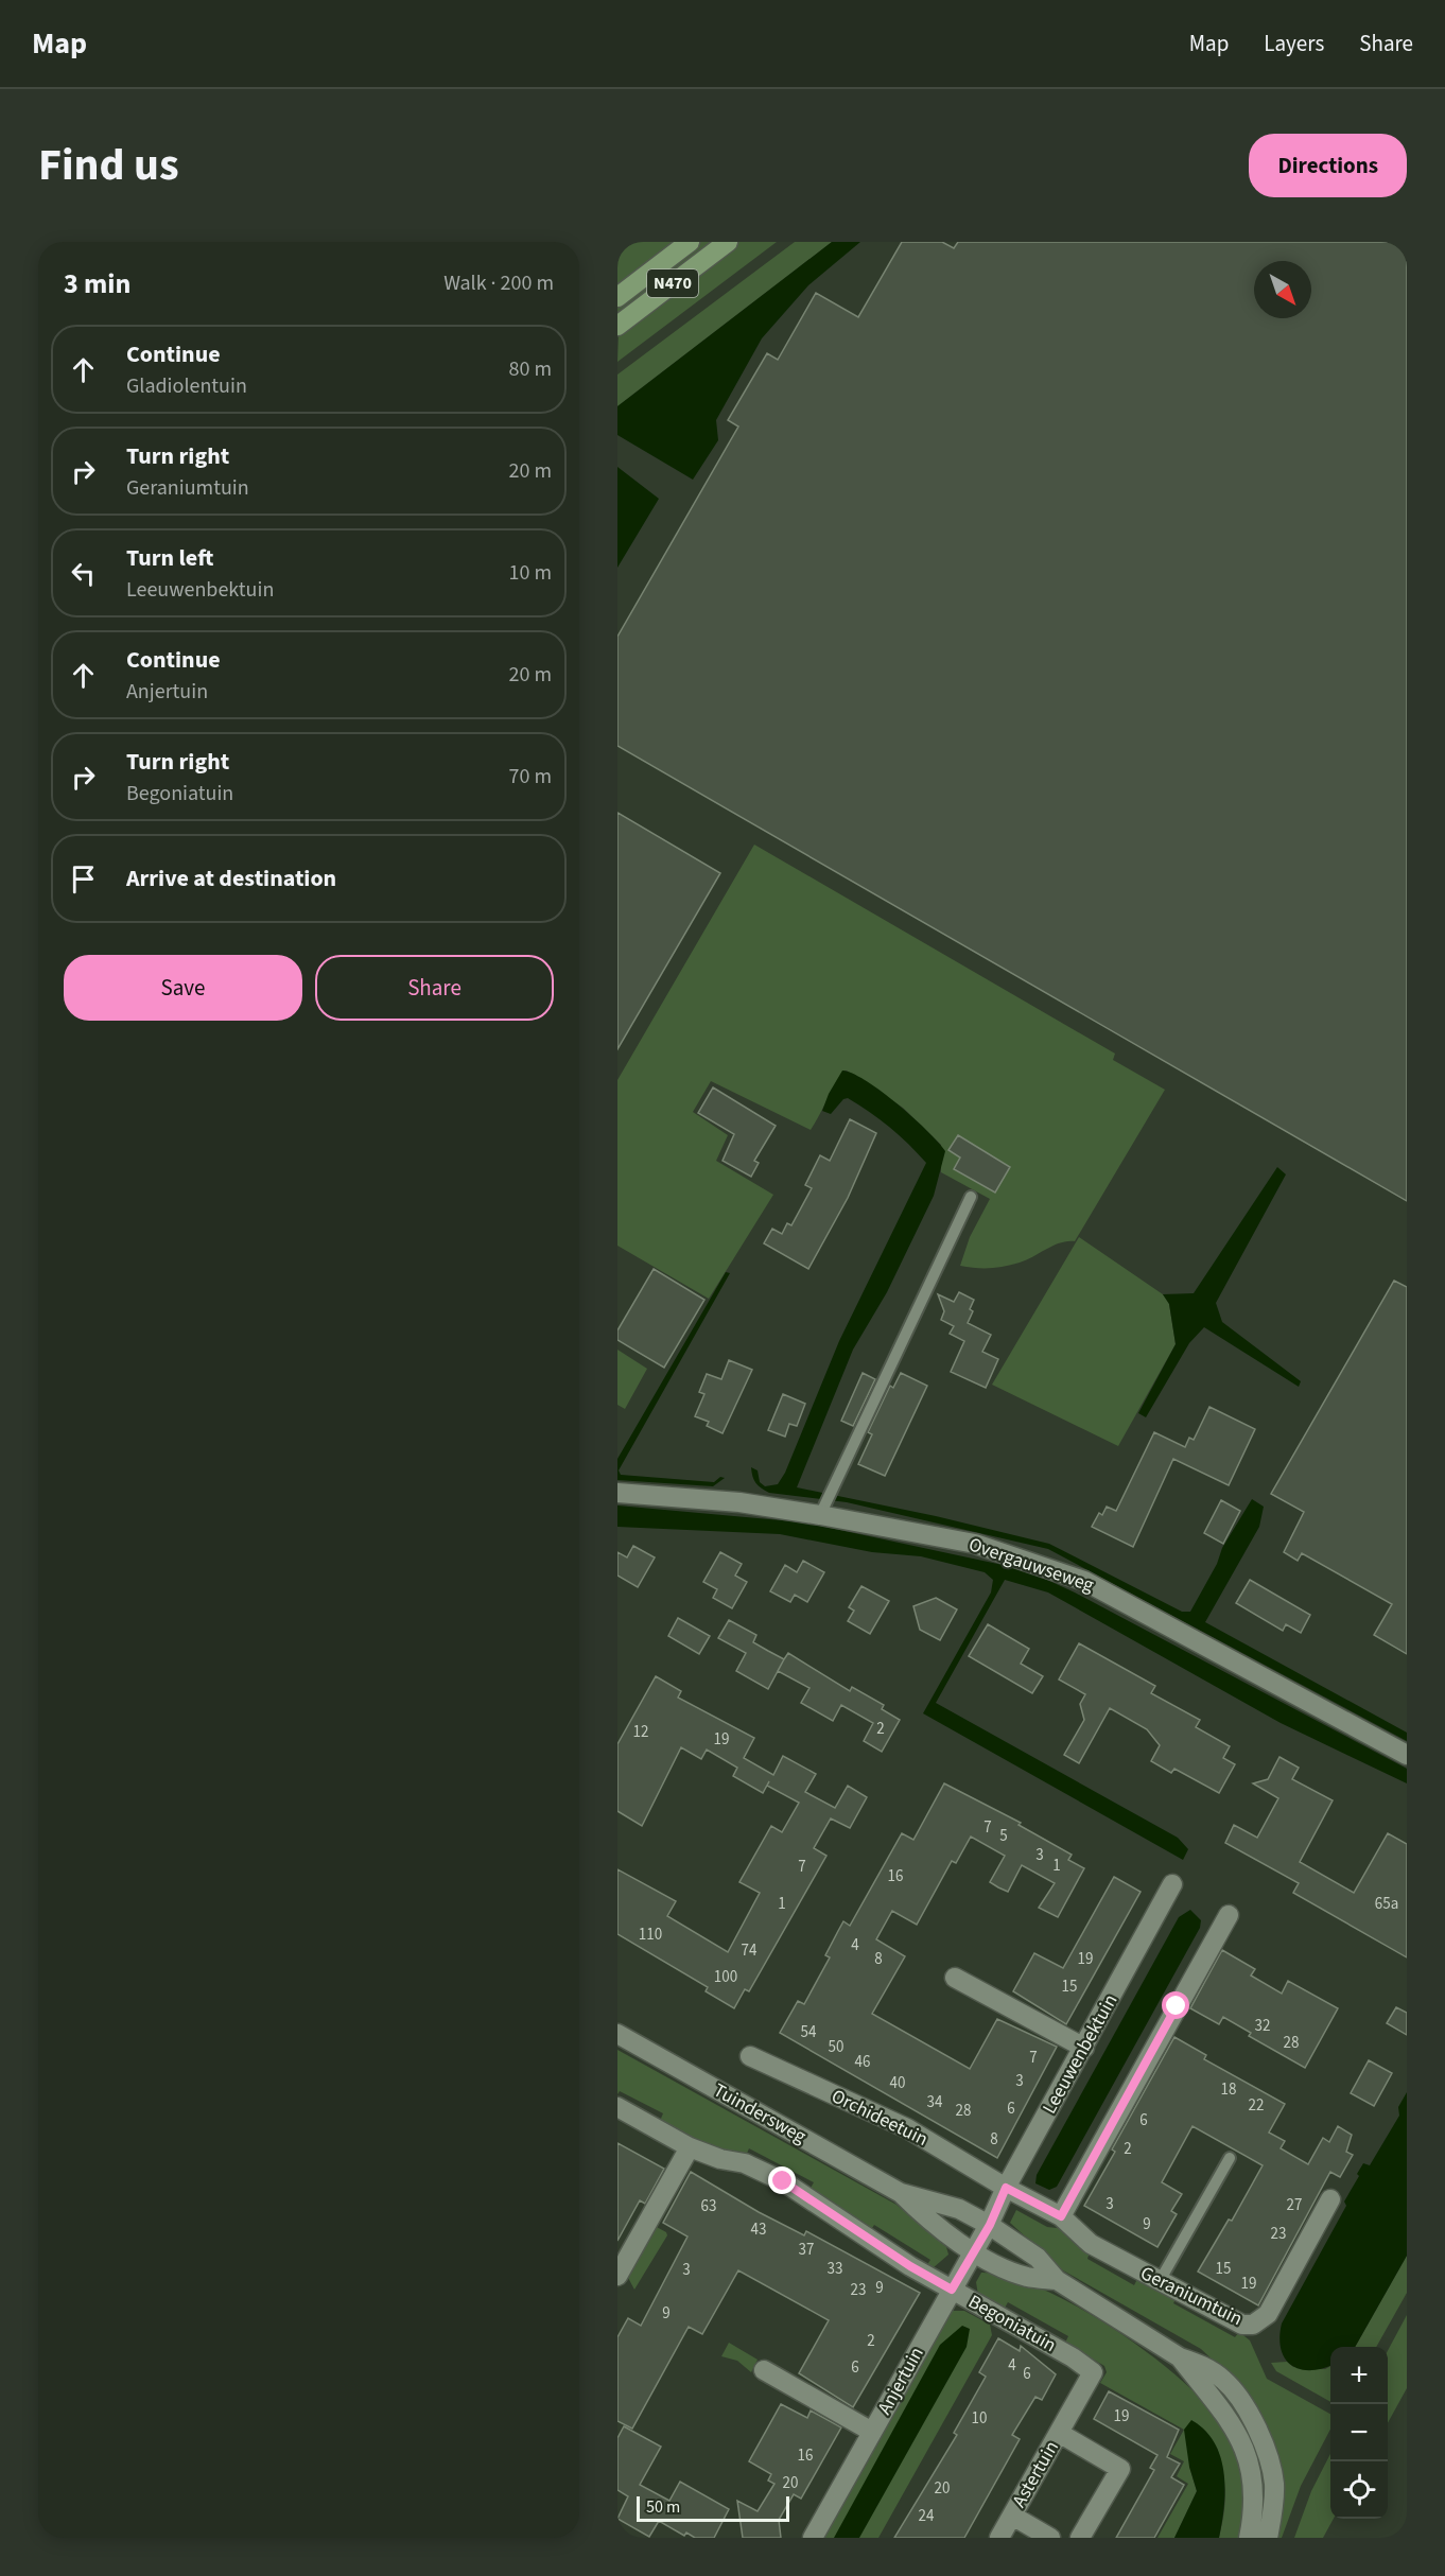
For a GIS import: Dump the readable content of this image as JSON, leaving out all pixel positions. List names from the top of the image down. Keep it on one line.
{"streets":{"main road":["N470"],"street":["Overgauwseweg","Leeuwenbektuin","Tuindersweg","Orchideetuin","Geraniumtuin","Begoniatuin","Anjertuin","Astertuin"]},"crossings":[["Leeuwenbektuin","Tuindersweg"],["Leeuwenbektuin","Orchideetuin"],["Leeuwenbektuin","Geraniumtuin"],["Leeuwenbektuin","Anjertuin"],["Tuindersweg","Anjertuin"],["Orchideetuin","Geraniumtuin"],["Begoniatuin","Anjertuin"],["Begoniatuin","Astertuin"]],"house_numbers":["2","12","19","7","5","3","1","7","16","1","65a","110","4","74","8","19","100","15","32","54","28","50","7","46","3","40","18","34","22","6","28","6","8","2","3","27","63","9","43","23","37","33","15","3","19","9","23","9","2","4","6","6","19","10","16","20","20","24"],"scale_bar":"50 m","north":"bottom right","page":{"header":"Map","nav":["Map","Layers","Share"],"title":"Find us","buttons":["Directions",["Save","Share"]],"heading":["3 min","Walk · 200 m"],"list":[["Continue","Gladiolentuin","80 m"],["Turn right","Geraniumtuin","20 m"],["Turn left","Leeuwenbektuin","10 m"],["Continue","Anjertuin","20 m"],["Turn right","Begoniatuin","70 m"],"Arrive at destination"],"map_buttons":["+","−"],"scale":"50 m"}}
